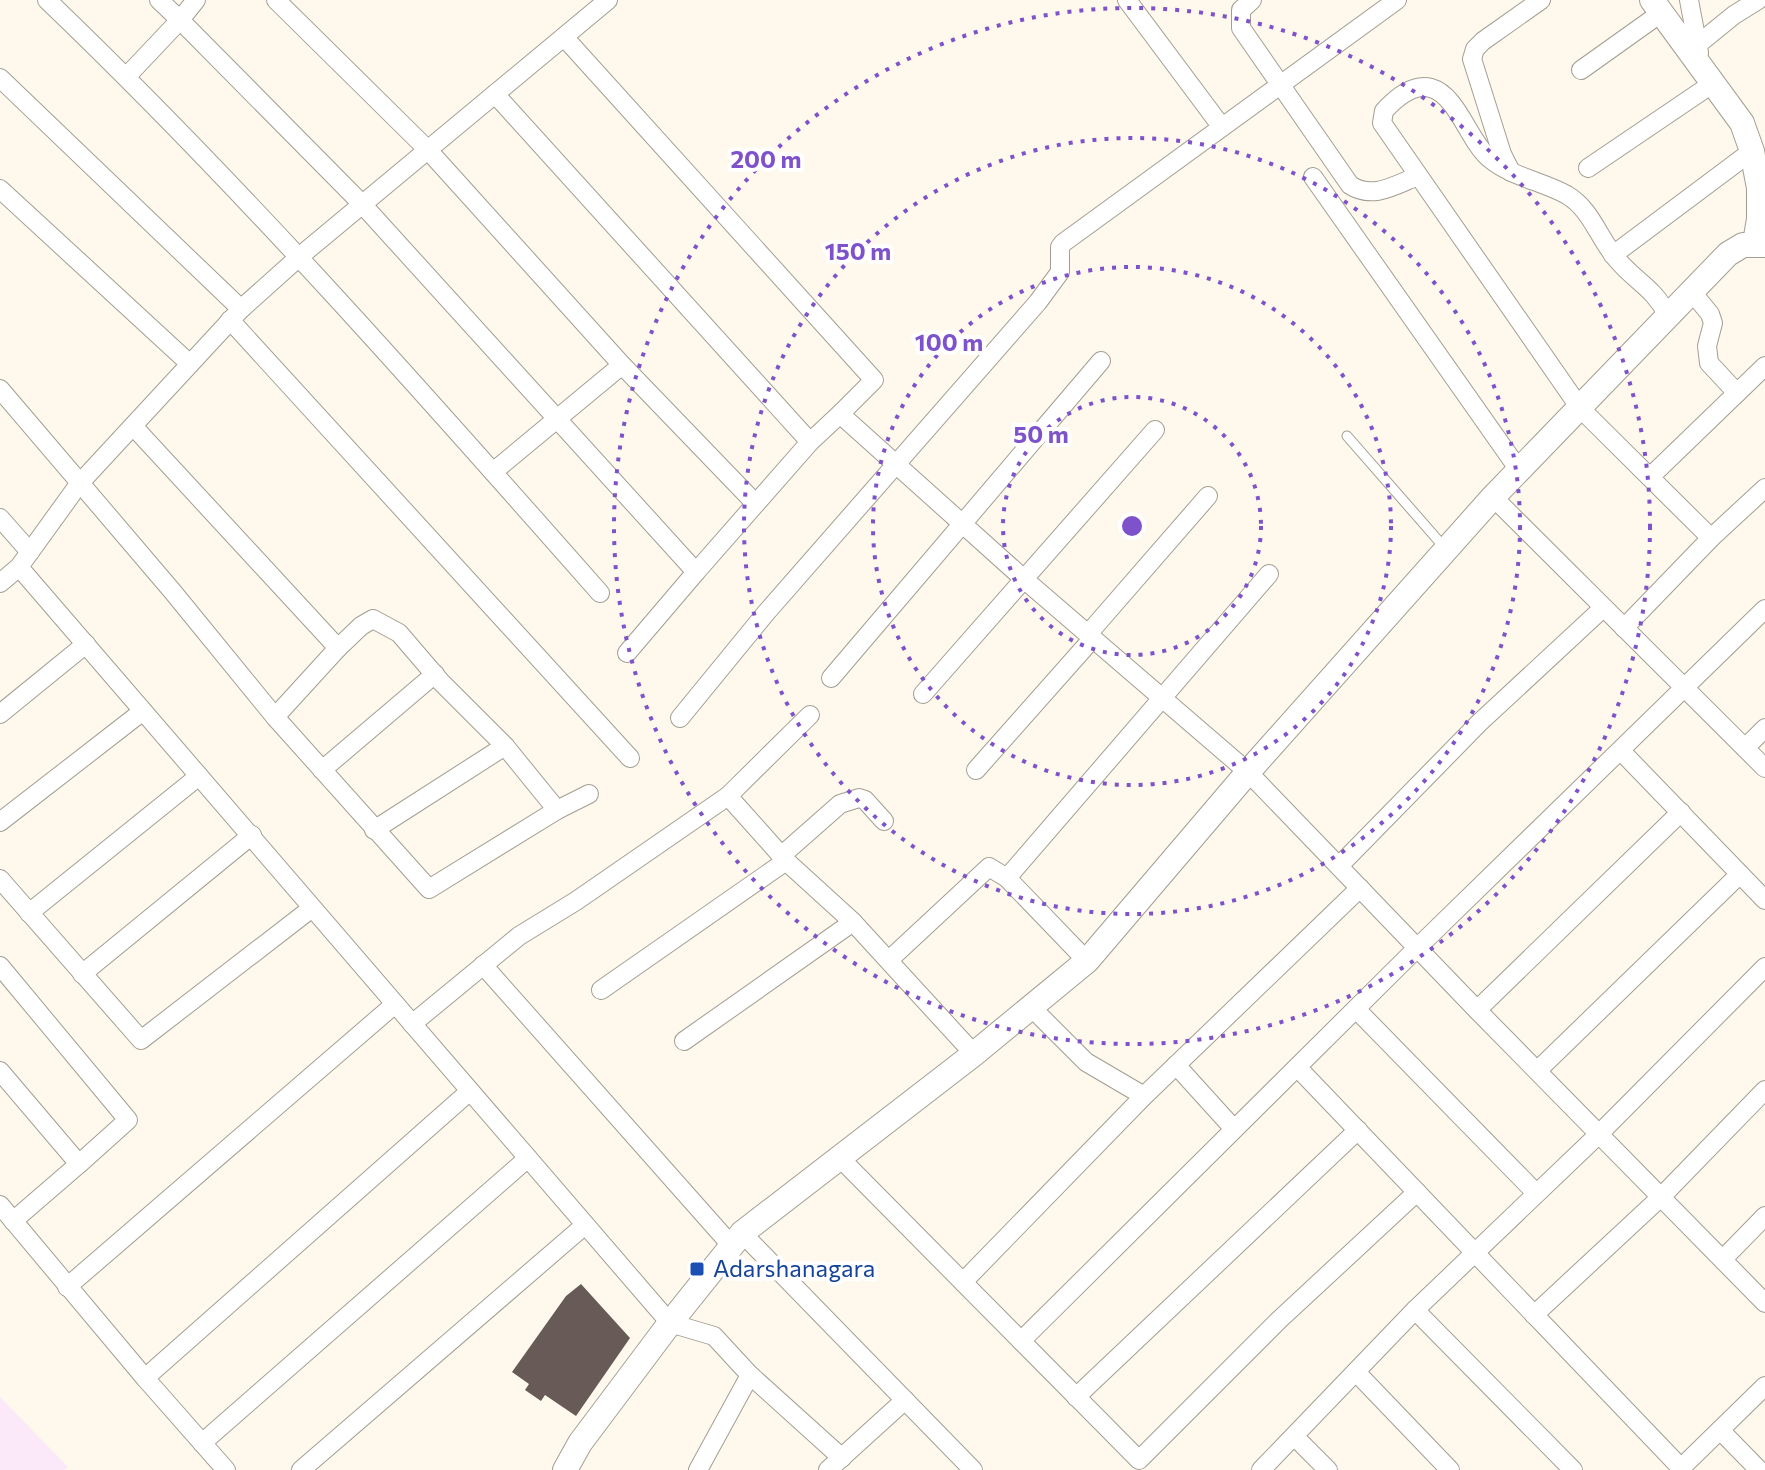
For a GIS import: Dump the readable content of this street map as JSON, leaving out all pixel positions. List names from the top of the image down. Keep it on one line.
{"places":{"transit":["Adarshanagara"]},"rings":["200 m","150 m","100 m","50 m"]}
